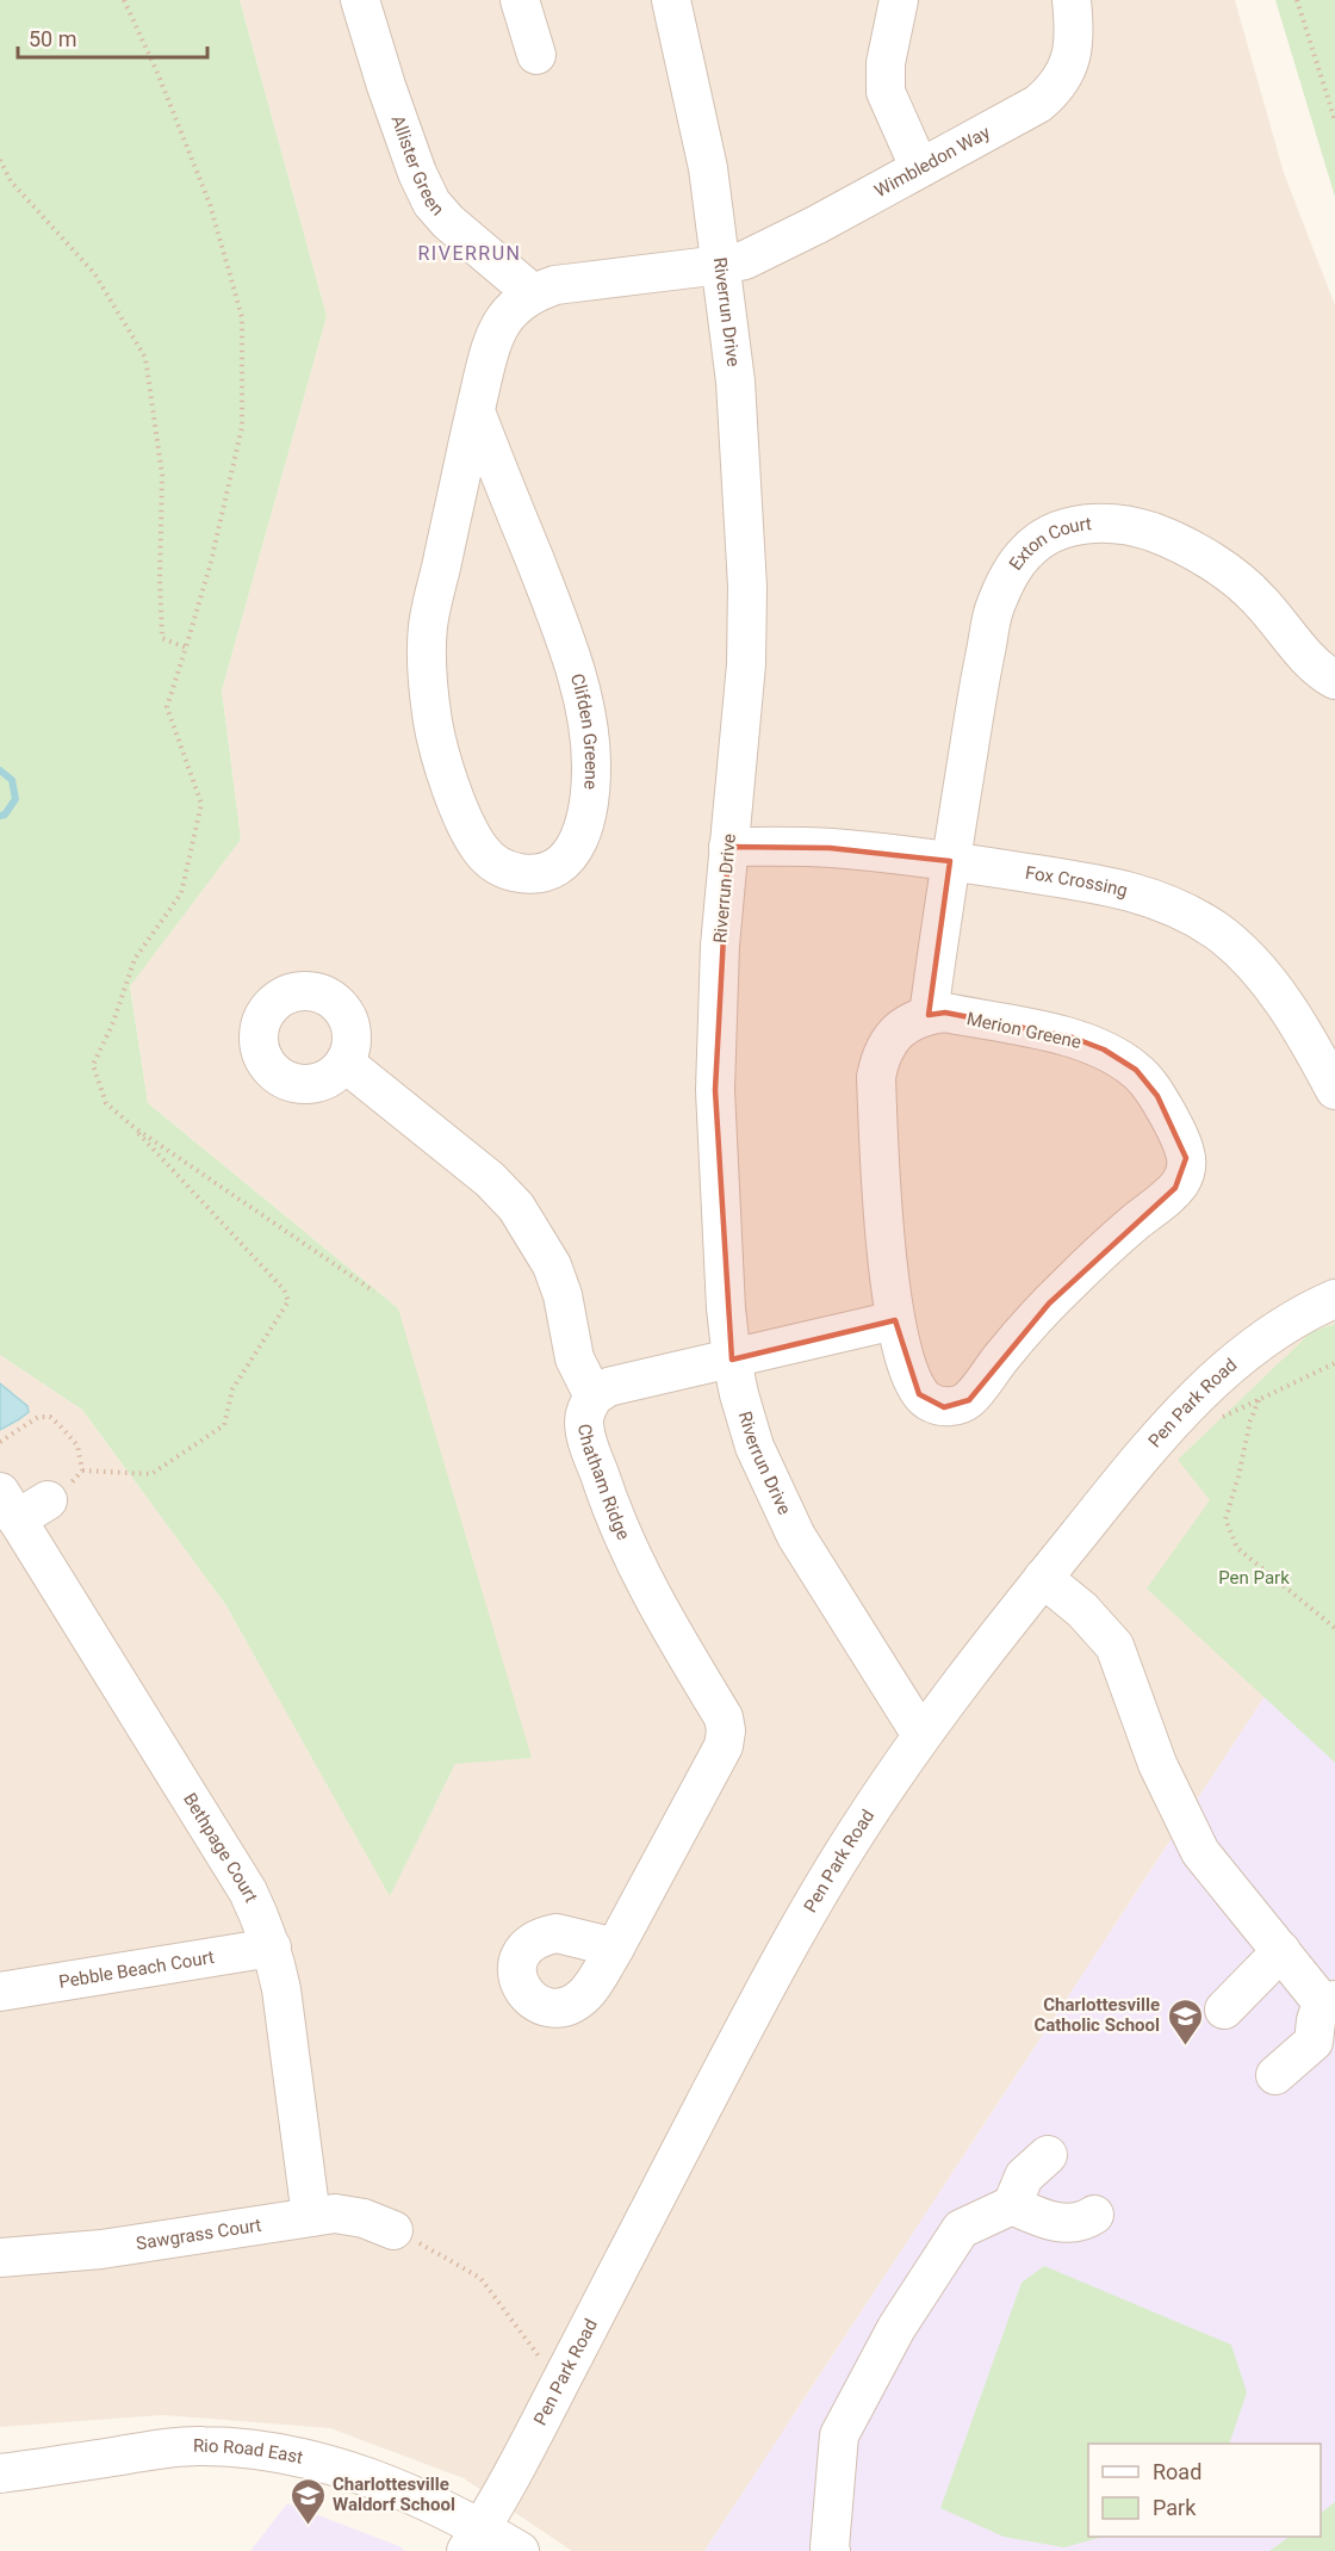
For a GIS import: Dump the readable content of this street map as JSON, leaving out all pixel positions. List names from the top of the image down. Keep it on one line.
{"streets":{"street":["Wimbledon Way","Allister Green","Riverrun Drive","Exton Court","Clifden Greene","Fox Crossing","Merion Greene","Pen Park Road","Chatham Ridge","Bethpage Court","Pebble Beach Court","Sawgrass Court","Rio Road East"]},"crossings":[["Wimbledon Way","Riverrun Drive"],["Wimbledon Way","Clifden Greene"],["Allister Green","Clifden Greene"],["Riverrun Drive","Clifden Greene"],["Riverrun Drive","Fox Crossing"],["Riverrun Drive","Pen Park Road"],["Exton Court","Fox Crossing"],["Exton Court","Merion Greene"],["Pen Park Road","Rio Road East"],["Bethpage Court","Pebble Beach Court"],["Bethpage Court","Sawgrass Court"]],"districts":["RIVERRUN"],"parks":["Pen Park"],"places":{"school or university":["Charlottesville Catholic School","Charlottesville Waldorf School"]},"legend":["Road","Park"],"scale_bar":"50 m"}
